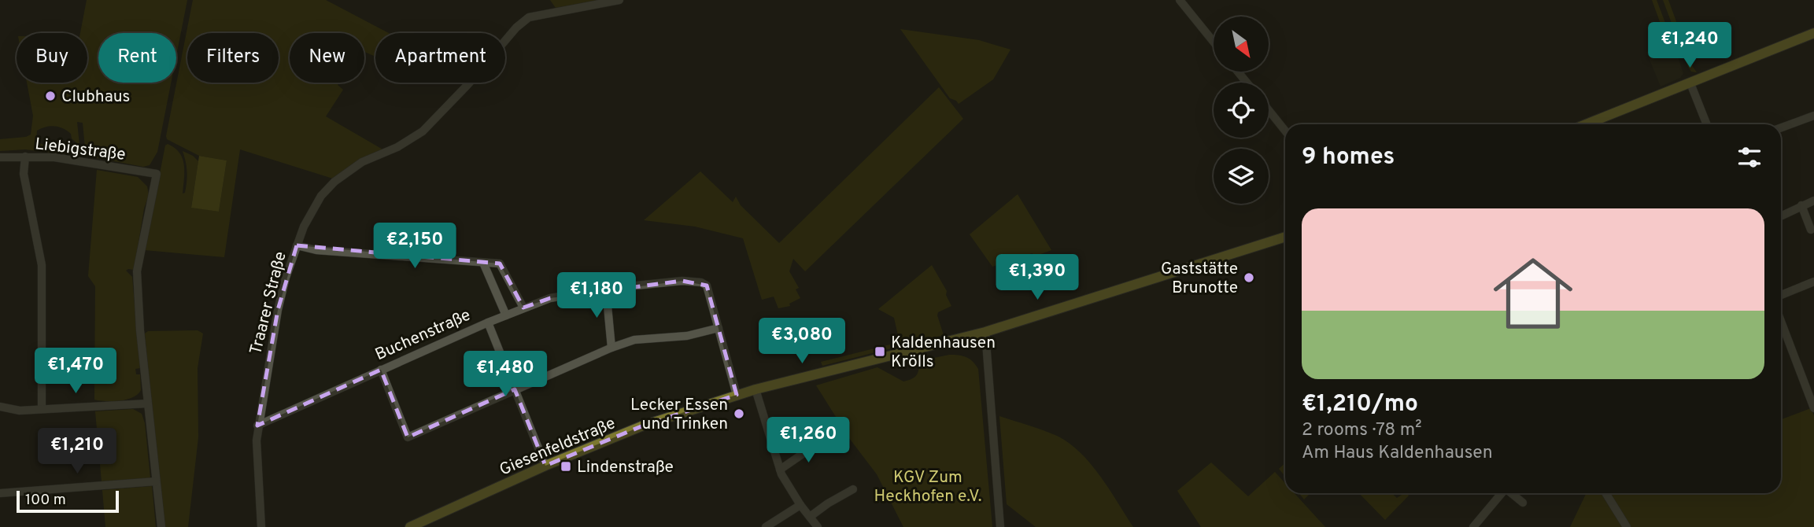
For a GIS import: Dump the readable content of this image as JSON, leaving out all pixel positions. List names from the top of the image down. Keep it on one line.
{"streets":{"main road":["Giesenfeldstraße"],"street":["Liebigstraße","Traarer Straße","Buchenstraße"]},"crossings":[["Traarer Straße","Buchenstraße"],["Buchenstraße","Giesenfeldstraße"]],"parks":["KGV Zum Heckhofen e.V."],"places":{"other":["Clubhaus","Gaststätte Brunotte","Lecker Essen und Trinken"],"transit":["Kaldenhausen Krölls","Lindenstraße"]},"scale_bar":"100 m","north":"bottom right","page":{"price":["€1,240","€2,150","€1,390","€1,180","€3,080","€1,470","€1,480","€1,260","€1,210"],"chip":["Buy","Rent","Filters","New","Apartment"],"heading":"9 homes","list":[{"name":"€1,210/mo","note":"2 rooms · 78 m² · Am Haus Kaldenhausen"}],"scale":"100 m"}}
